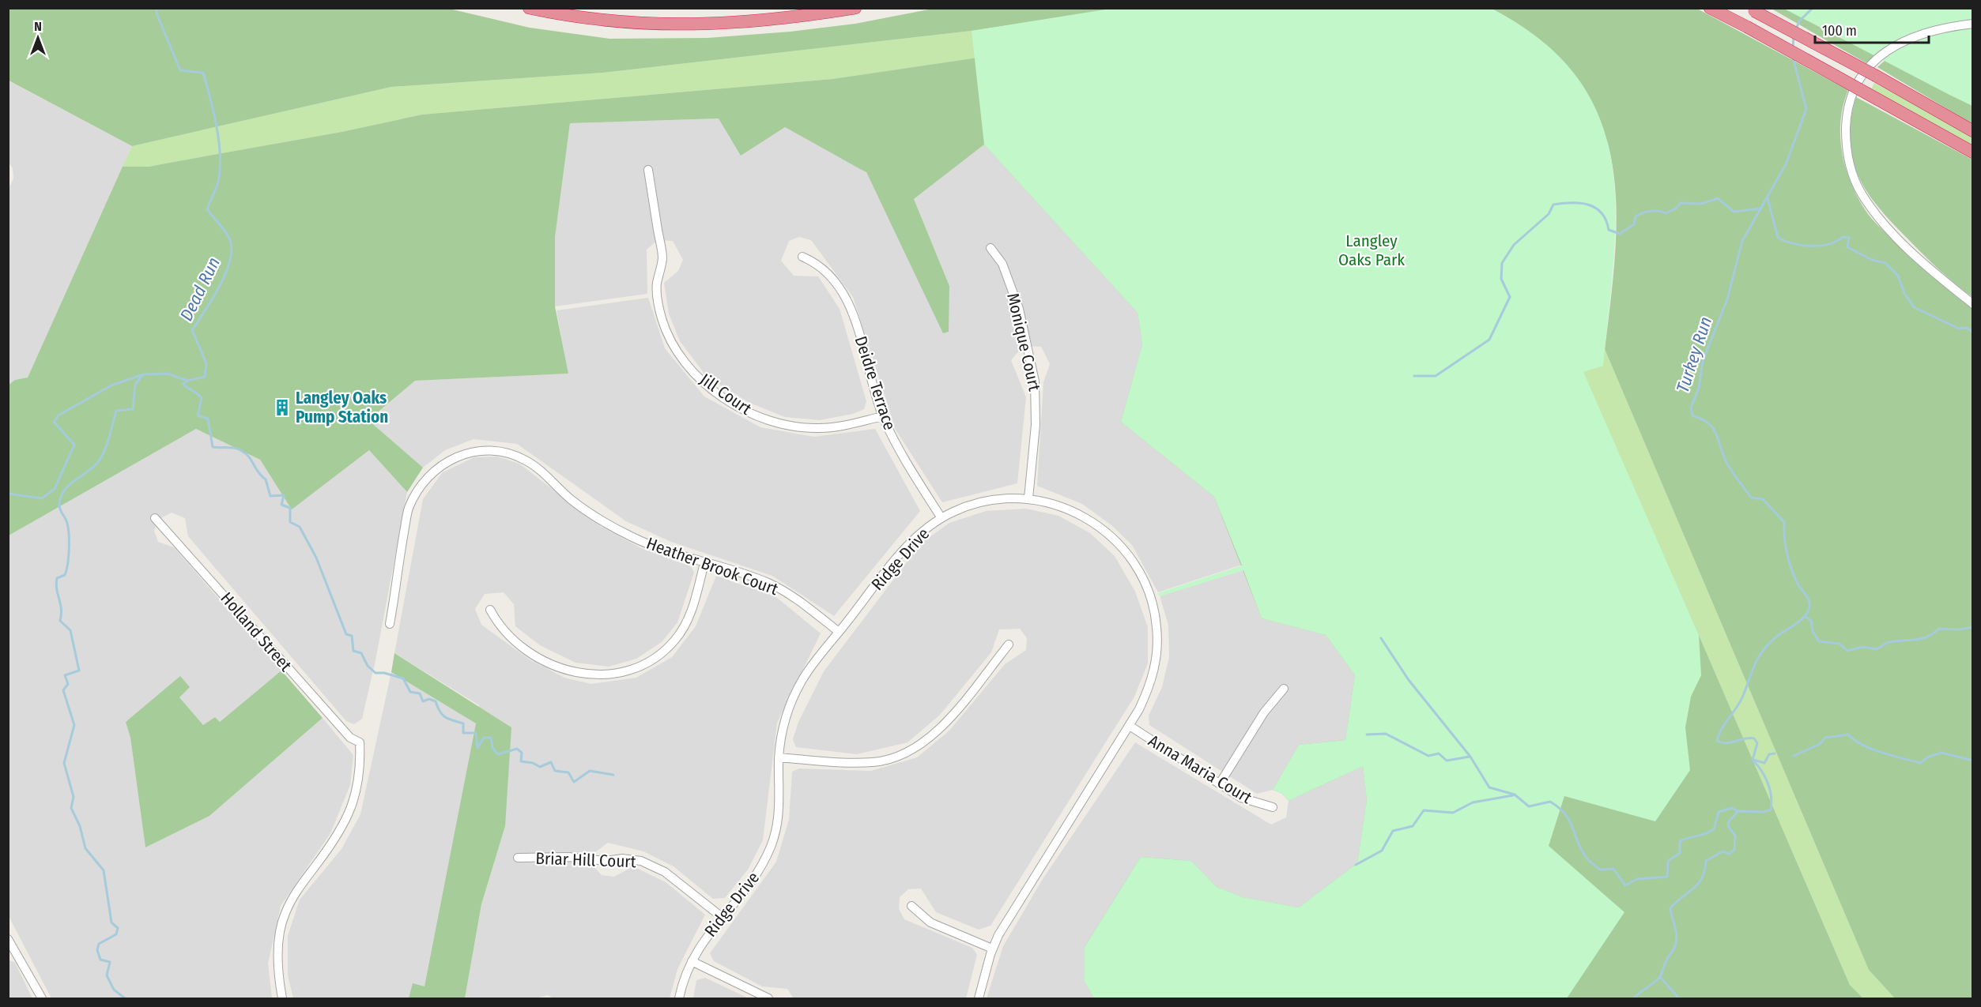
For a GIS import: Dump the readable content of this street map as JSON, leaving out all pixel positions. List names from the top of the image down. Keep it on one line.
{"streets":{"street":["Monique Court","Deidre Terrace","Jill Court","Ridge Drive","Heather Brook Court","Holland Street","Anna Maria Court","Briar Hill Court"]},"crossings":[["Monique Court","Ridge Drive"],["Deidre Terrace","Jill Court"],["Deidre Terrace","Ridge Drive"],["Ridge Drive","Heather Brook Court"],["Ridge Drive","Anna Maria Court"],["Ridge Drive","Briar Hill Court"]],"water":["Dead Run","Turkey Run"],"parks":["Langley Oaks Park"],"places":{"building":["Langley Oaks Pump Station"]},"scale_bar":"100 m","north":"top"}
